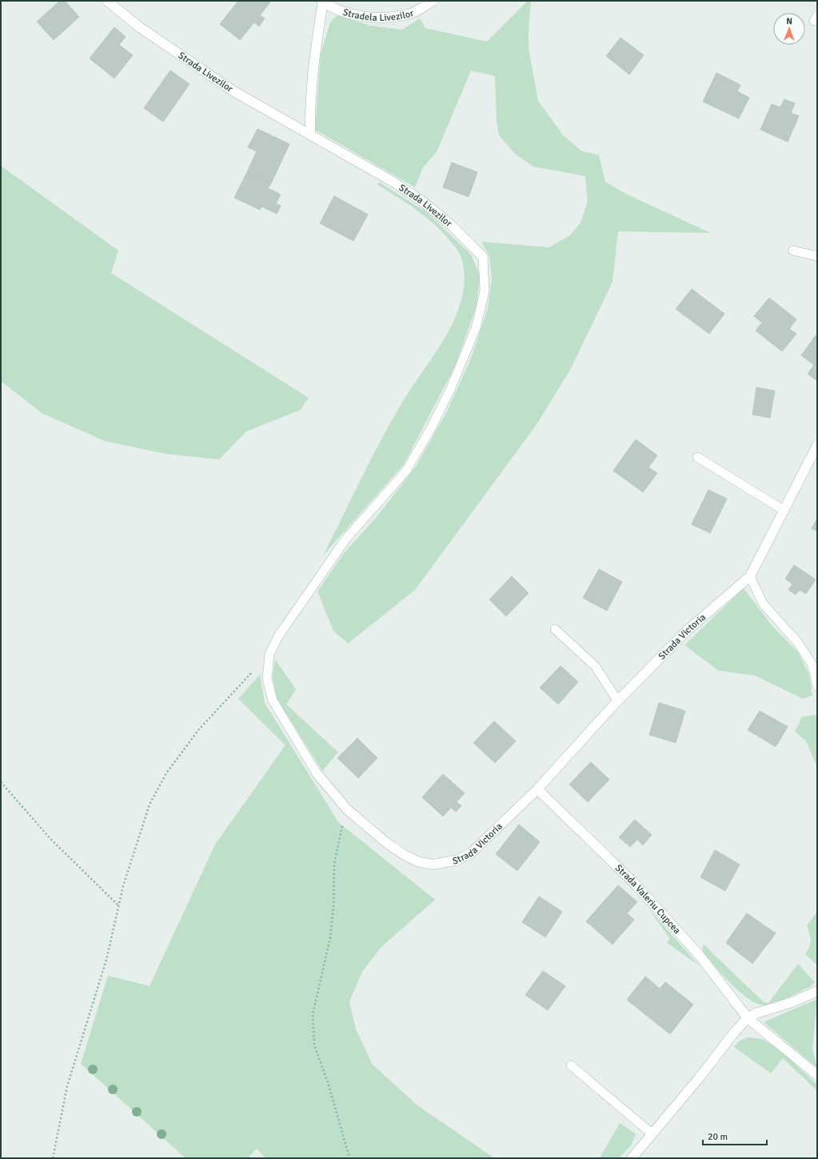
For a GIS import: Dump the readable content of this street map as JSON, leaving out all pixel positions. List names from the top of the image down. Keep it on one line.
{"streets":{"street":["Stradela Livezilor","Strada Livezilor","Strada Victoria","Strada Valeriu Cupcea"]},"crossings":[["Strada Victoria","Strada Valeriu Cupcea"]],"scale_bar":"20 m","north":"top"}
